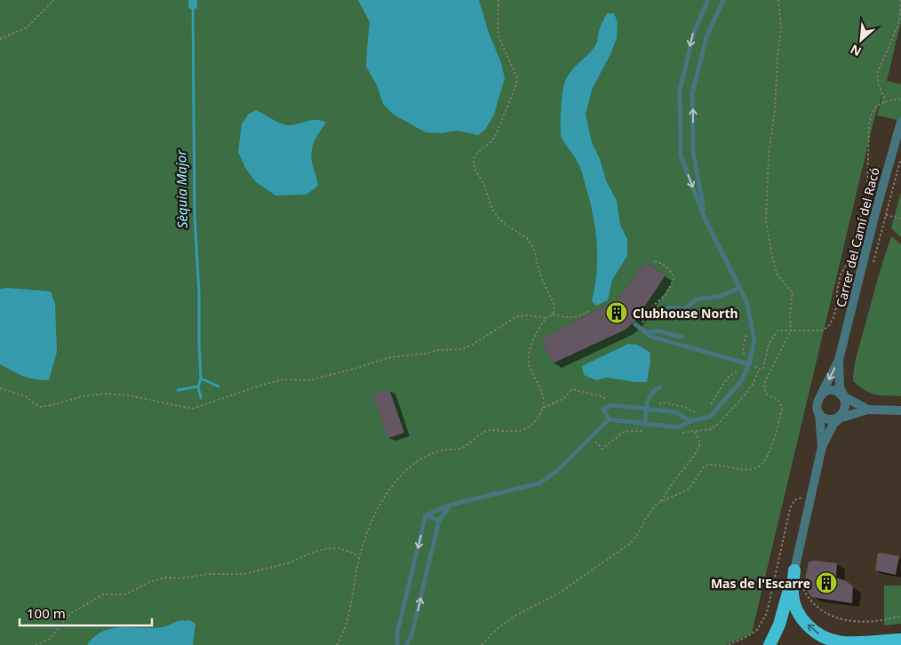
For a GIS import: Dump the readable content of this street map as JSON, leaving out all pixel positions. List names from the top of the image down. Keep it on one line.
{"streets":{"street":["Carrer del Camí del Racó"]},"water":["Sèquia Major"],"places":{"building":["Clubhouse North","Mas de l'Escarre"]},"scale_bar":"100 m","north":"bottom left"}
